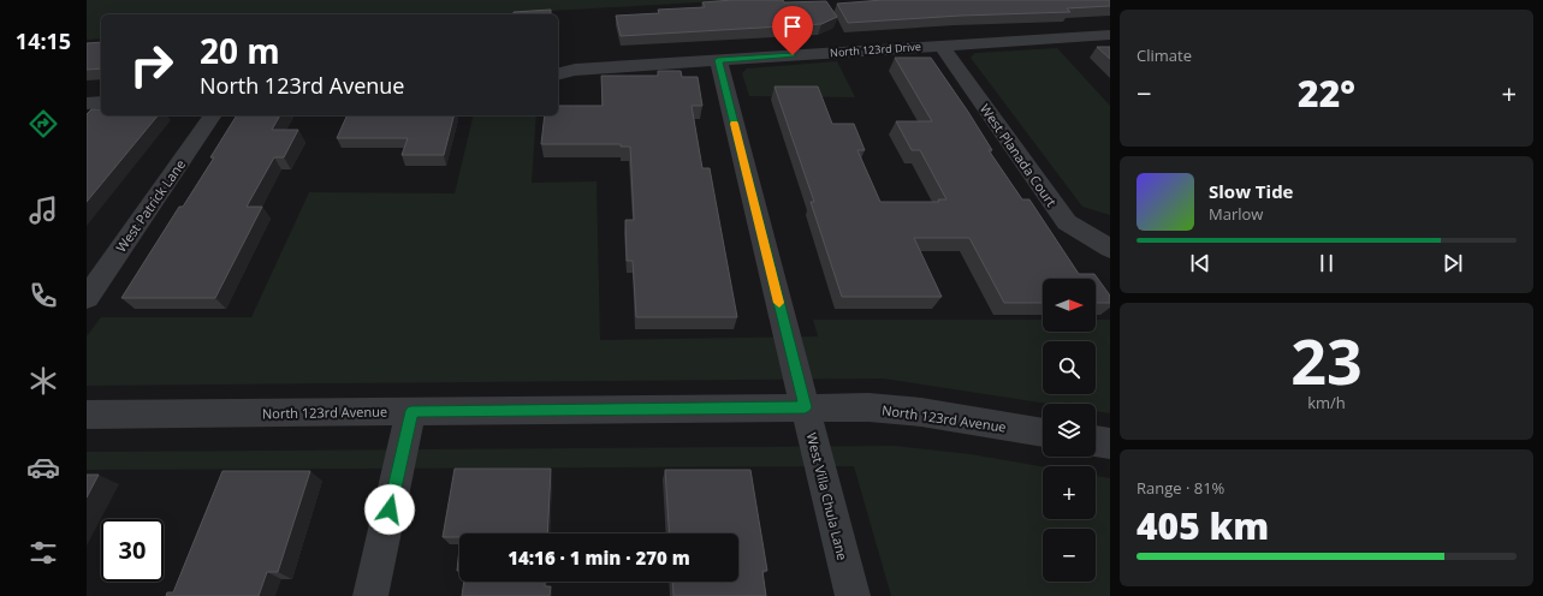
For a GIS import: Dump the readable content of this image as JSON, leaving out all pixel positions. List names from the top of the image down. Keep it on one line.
{"streets":{"street":["North 123rd Drive","West Planada Court","West Patrick Lane","North 123rd Avenue","West Villa Chula Lane"]},"crossings":[["North 123rd Drive","West Planada Court"],["North 123rd Drive","West Villa Chula Lane"],["North 123rd Avenue","West Villa Chula Lane"]],"north":"right","page":{"tabs":"14:15","tile":["Climate",["23","km/h"],["Range · 81%","405 km"]],"turn":["20 m","North 123rd Avenue"],"heat":["−","22°","+"],"song":["Slow Tide","Marlow"],"map_buttons":["+","−"],"limit":"30","trip":"14:16 · 1 min · 270 m"}}
